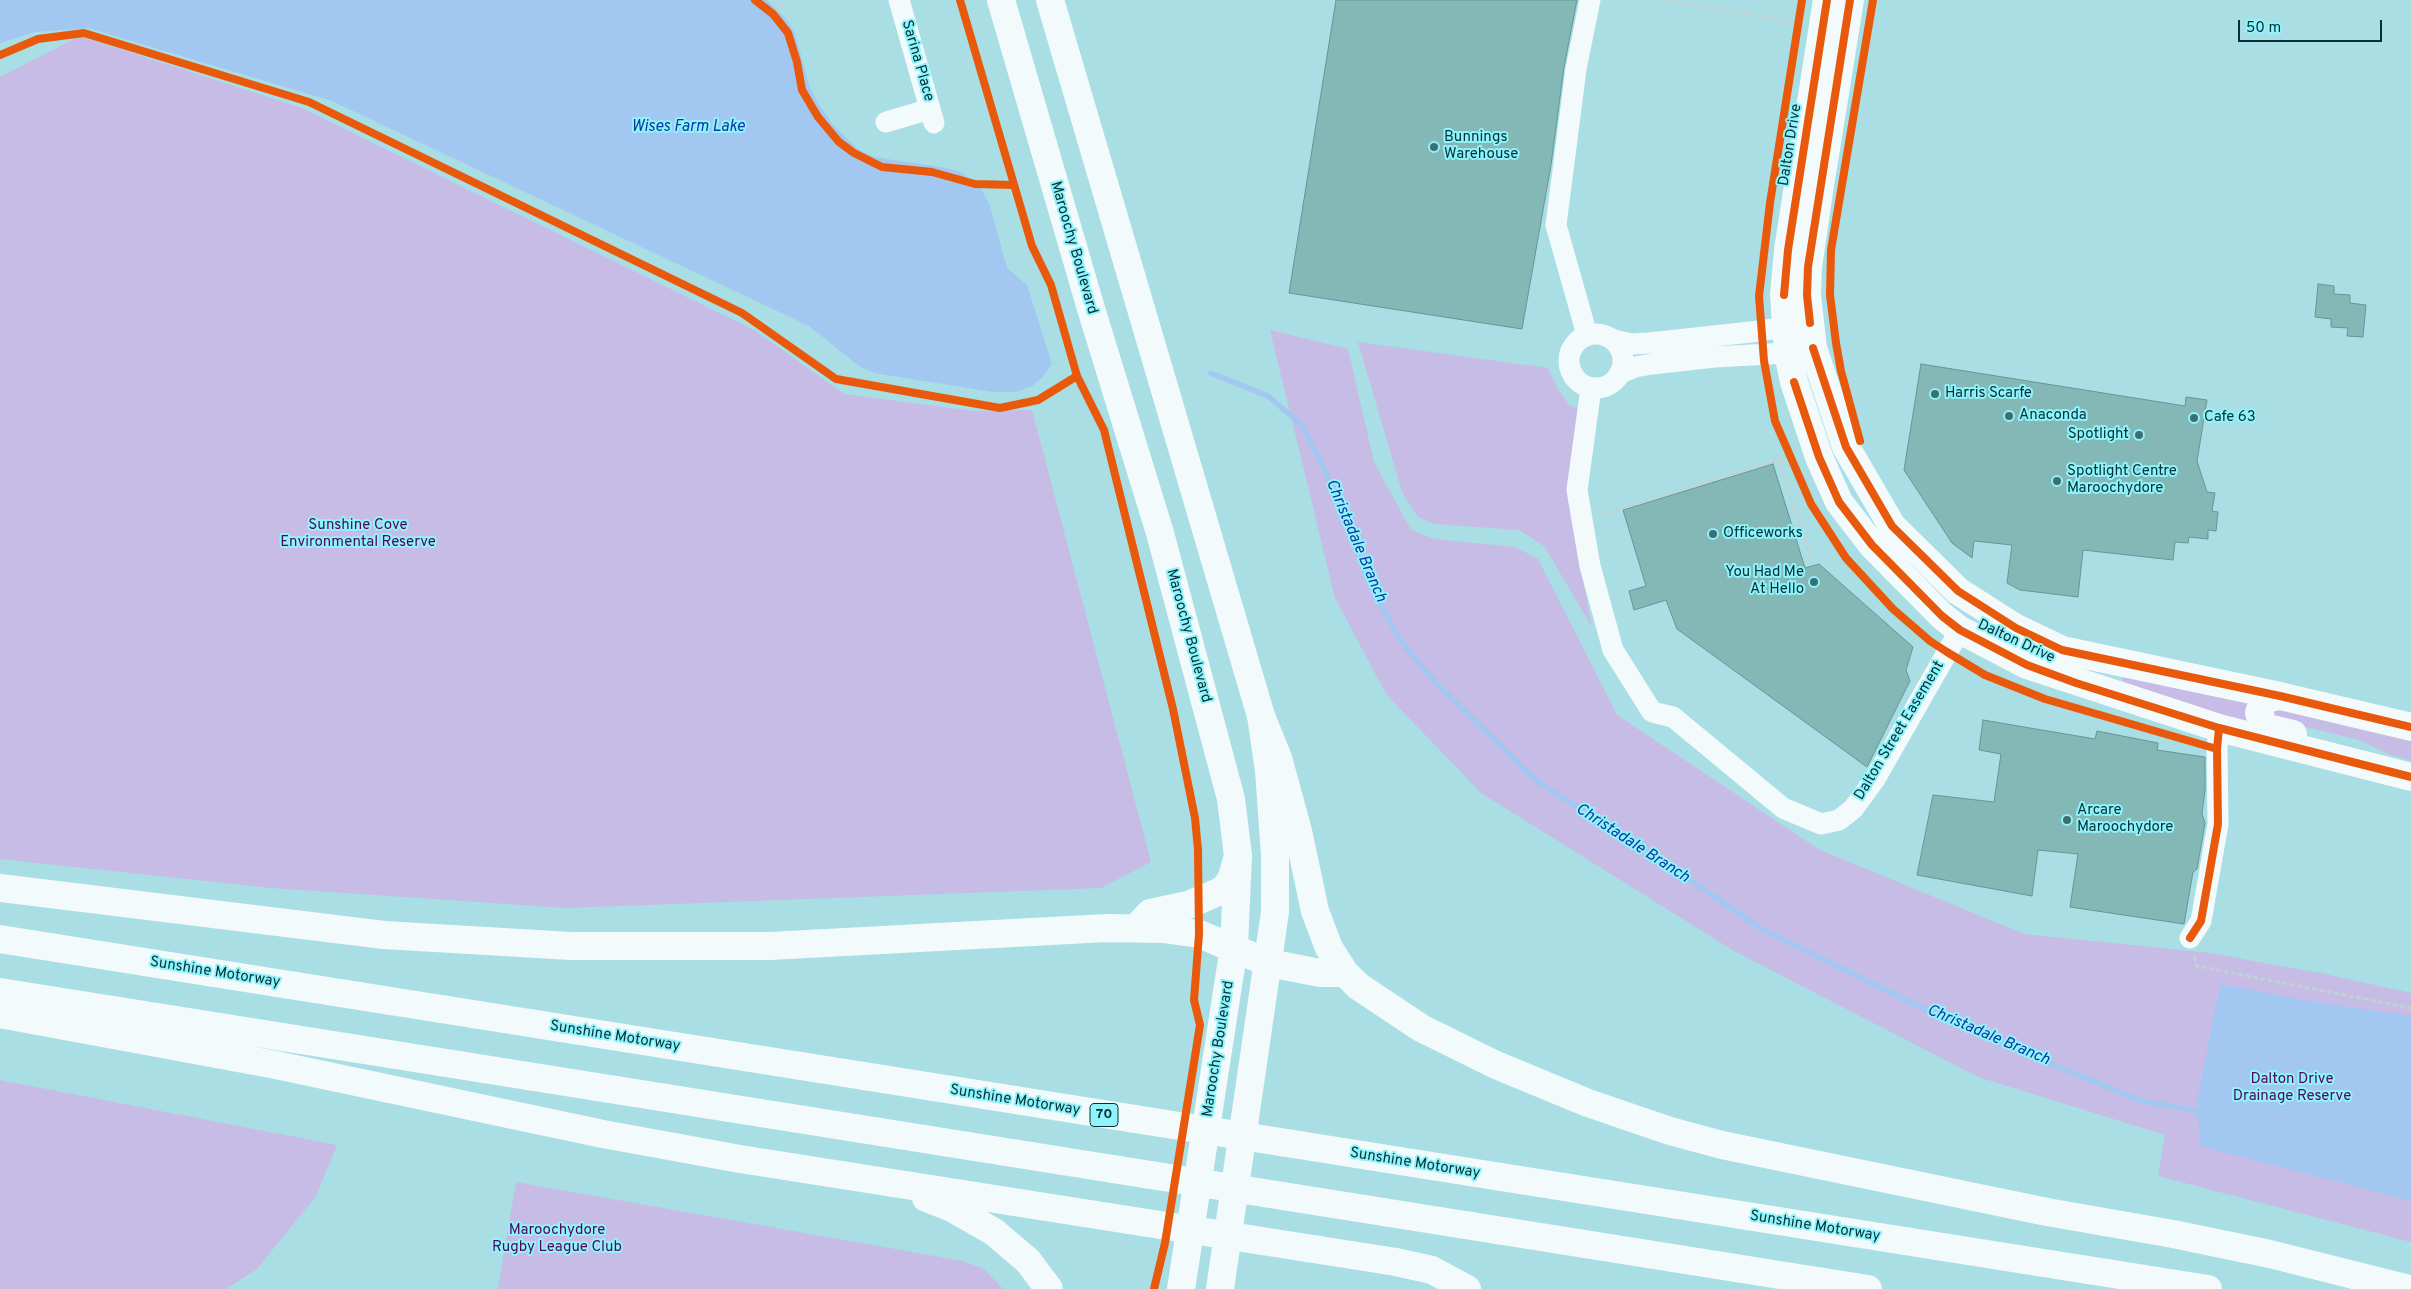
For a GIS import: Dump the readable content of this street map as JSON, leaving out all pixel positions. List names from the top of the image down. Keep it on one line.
{"streets":{"main road":["Dalton Drive","Maroochy Boulevard","Sunshine Motorway","70"],"street":["Sarina Place","Dalton Street Easement"]},"crossings":[["Dalton Drive","Dalton Street Easement"]],"water":["Wises Farm Lake","Christadale Branch"],"parks":["Sunshine Cove Environmental Reserve","Dalton Drive Drainage Reserve","Maroochydore Rugby League Club"],"places":["Bunnings Warehouse","Harris Scarfe","Anaconda","Cafe 63","Spotlight","Spotlight Centre Maroochydore","Officeworks","You Had Me At Hello","Arcare Maroochydore"],"scale_bar":"50 m"}
